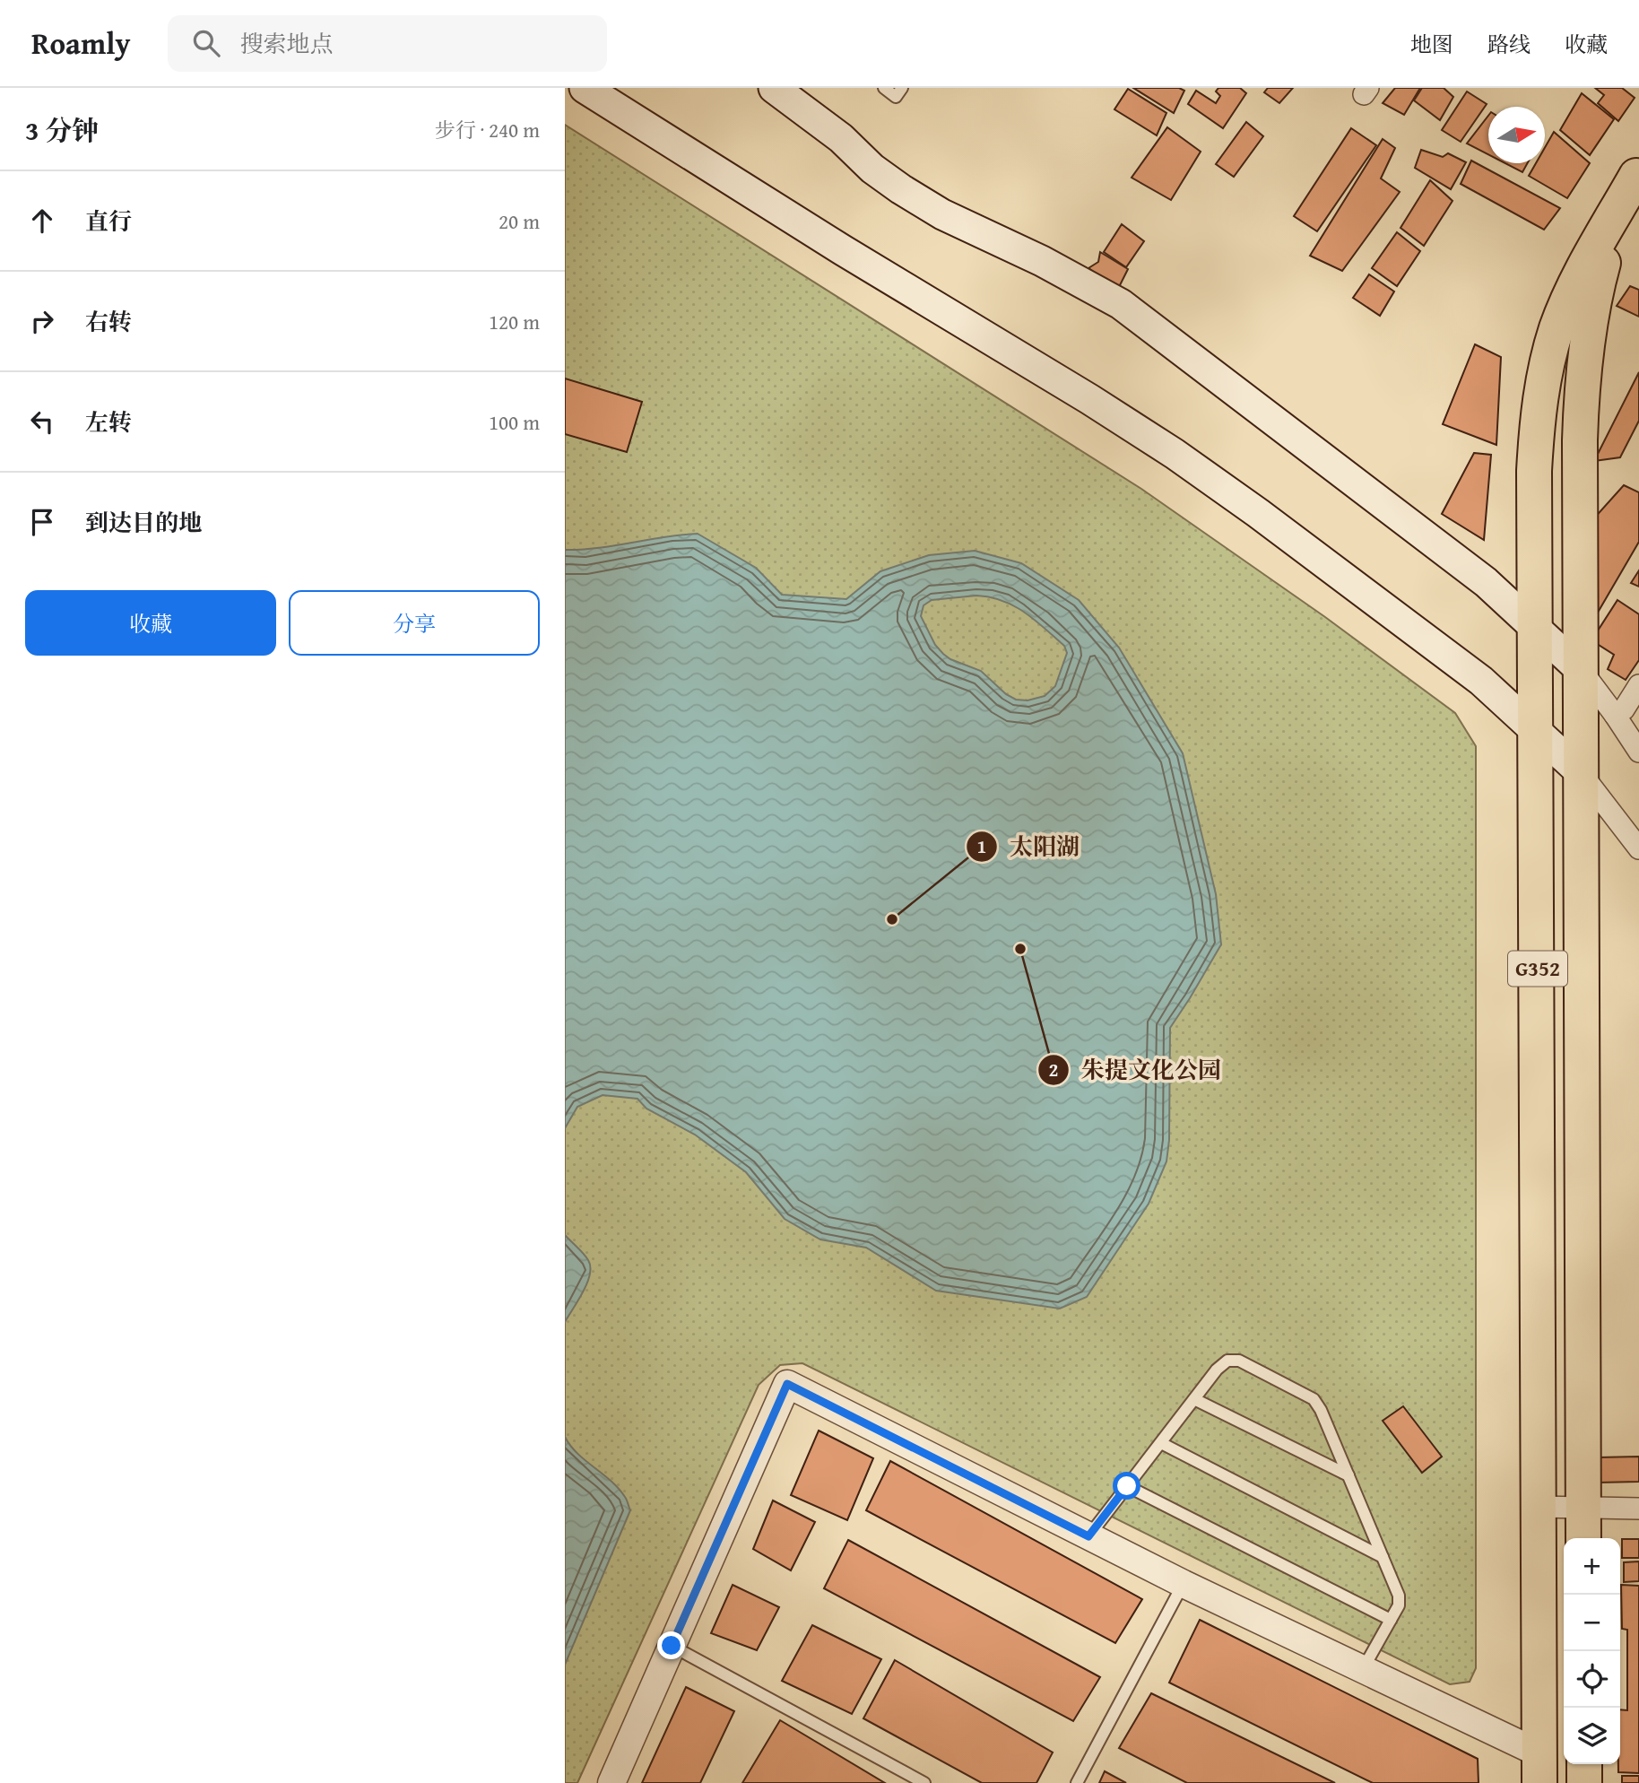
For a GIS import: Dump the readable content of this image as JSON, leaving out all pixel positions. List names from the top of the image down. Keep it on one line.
{"streets":{"highway":["G352"]},"places":["太阳湖","朱提文化公园"],"north":"right","page":{"header":"Roamly","search":"搜索地点","nav":["地图","路线","收藏"],"heading":["3 分钟","步行 · 240 m"],"list":[["直行","20 m"],["右转","120 m"],["左转","100 m"],"到达目的地"],"buttons":["收藏","分享"],"map_buttons":["+","−"]}}
